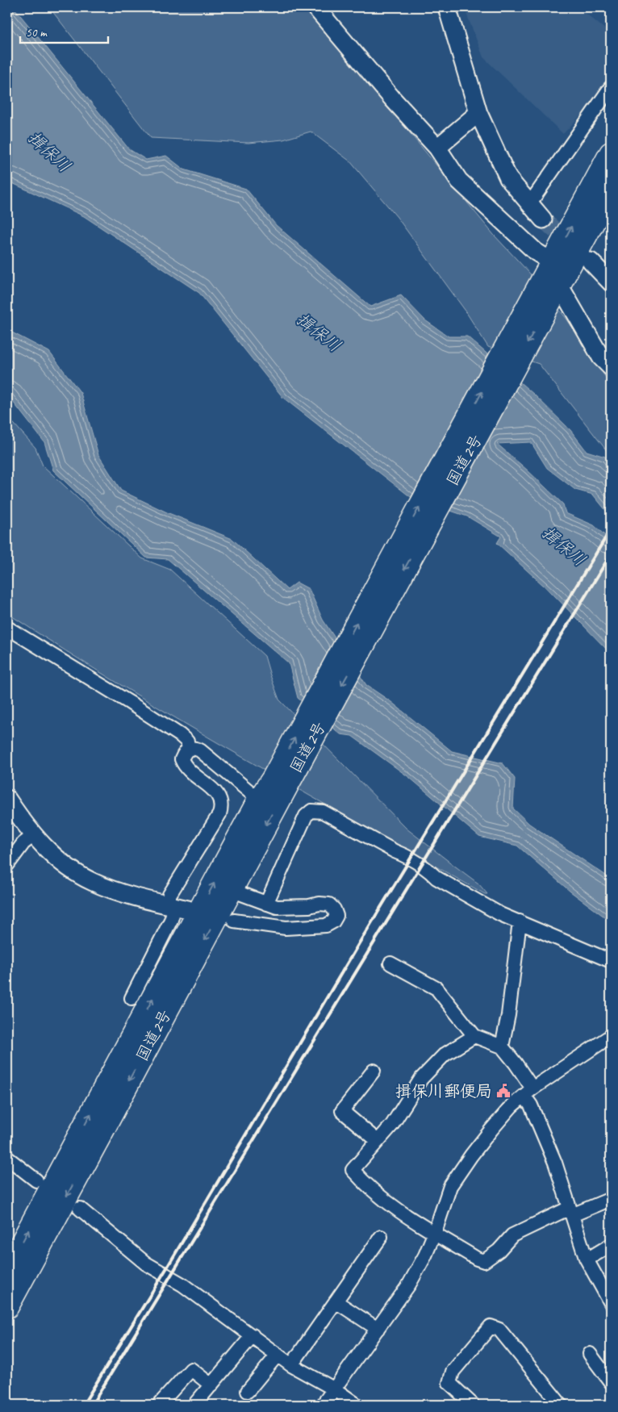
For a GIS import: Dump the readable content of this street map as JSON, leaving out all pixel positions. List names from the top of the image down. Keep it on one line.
{"streets":{"highway":["国道2号"]},"water":["揖保川"],"places":{"public building":["揖保川郵便局"]},"scale_bar":"50 m"}
